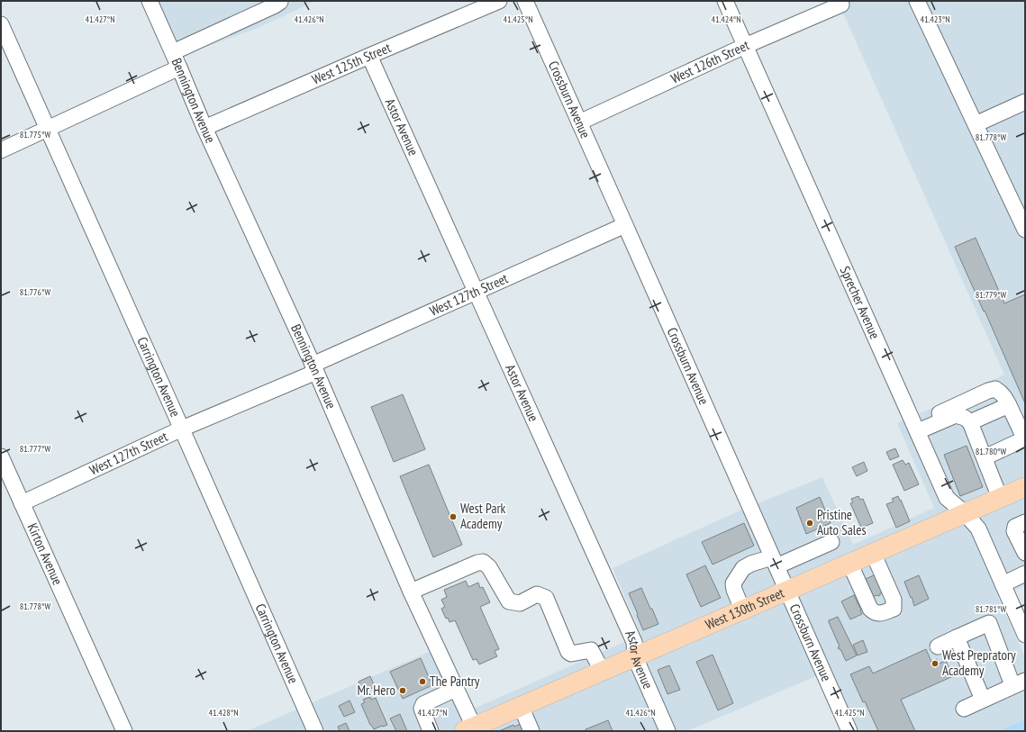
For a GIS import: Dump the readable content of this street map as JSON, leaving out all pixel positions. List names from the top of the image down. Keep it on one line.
{"streets":{"main road":["West 130th Street"],"street":["West 126th Street","West 125th Street","Crossburn Avenue","Bennington Avenue","Astor Avenue","West 127th Street","Sprecher Avenue","Carrington Avenue","Kirton Avenue"]},"crossings":[["West 126th Street","Crossburn Avenue"],["West 126th Street","Sprecher Avenue"],["West 125th Street","Bennington Avenue"],["West 125th Street","Astor Avenue"],["Crossburn Avenue","West 127th Street"],["Crossburn Avenue","West 130th Street"],["Bennington Avenue","West 127th Street"],["Bennington Avenue","West 130th Street"],["Astor Avenue","West 127th Street"],["Astor Avenue","West 130th Street"],["West 127th Street","Carrington Avenue"],["West 127th Street","Kirton Avenue"],["Sprecher Avenue","West 130th Street"]],"places":["West Park Academy","Pristine Auto Sales","West Prepratory Academy","The Pantry","Mr. Hero"],"coordinates":["41.427°N","41.426°N","41.425°N","41.424°N","41.423°N","81.775°W","81.778°W","81.776°W","81.779°W","81.777°W","81.780°W","81.781°W","41.428°N"]}
